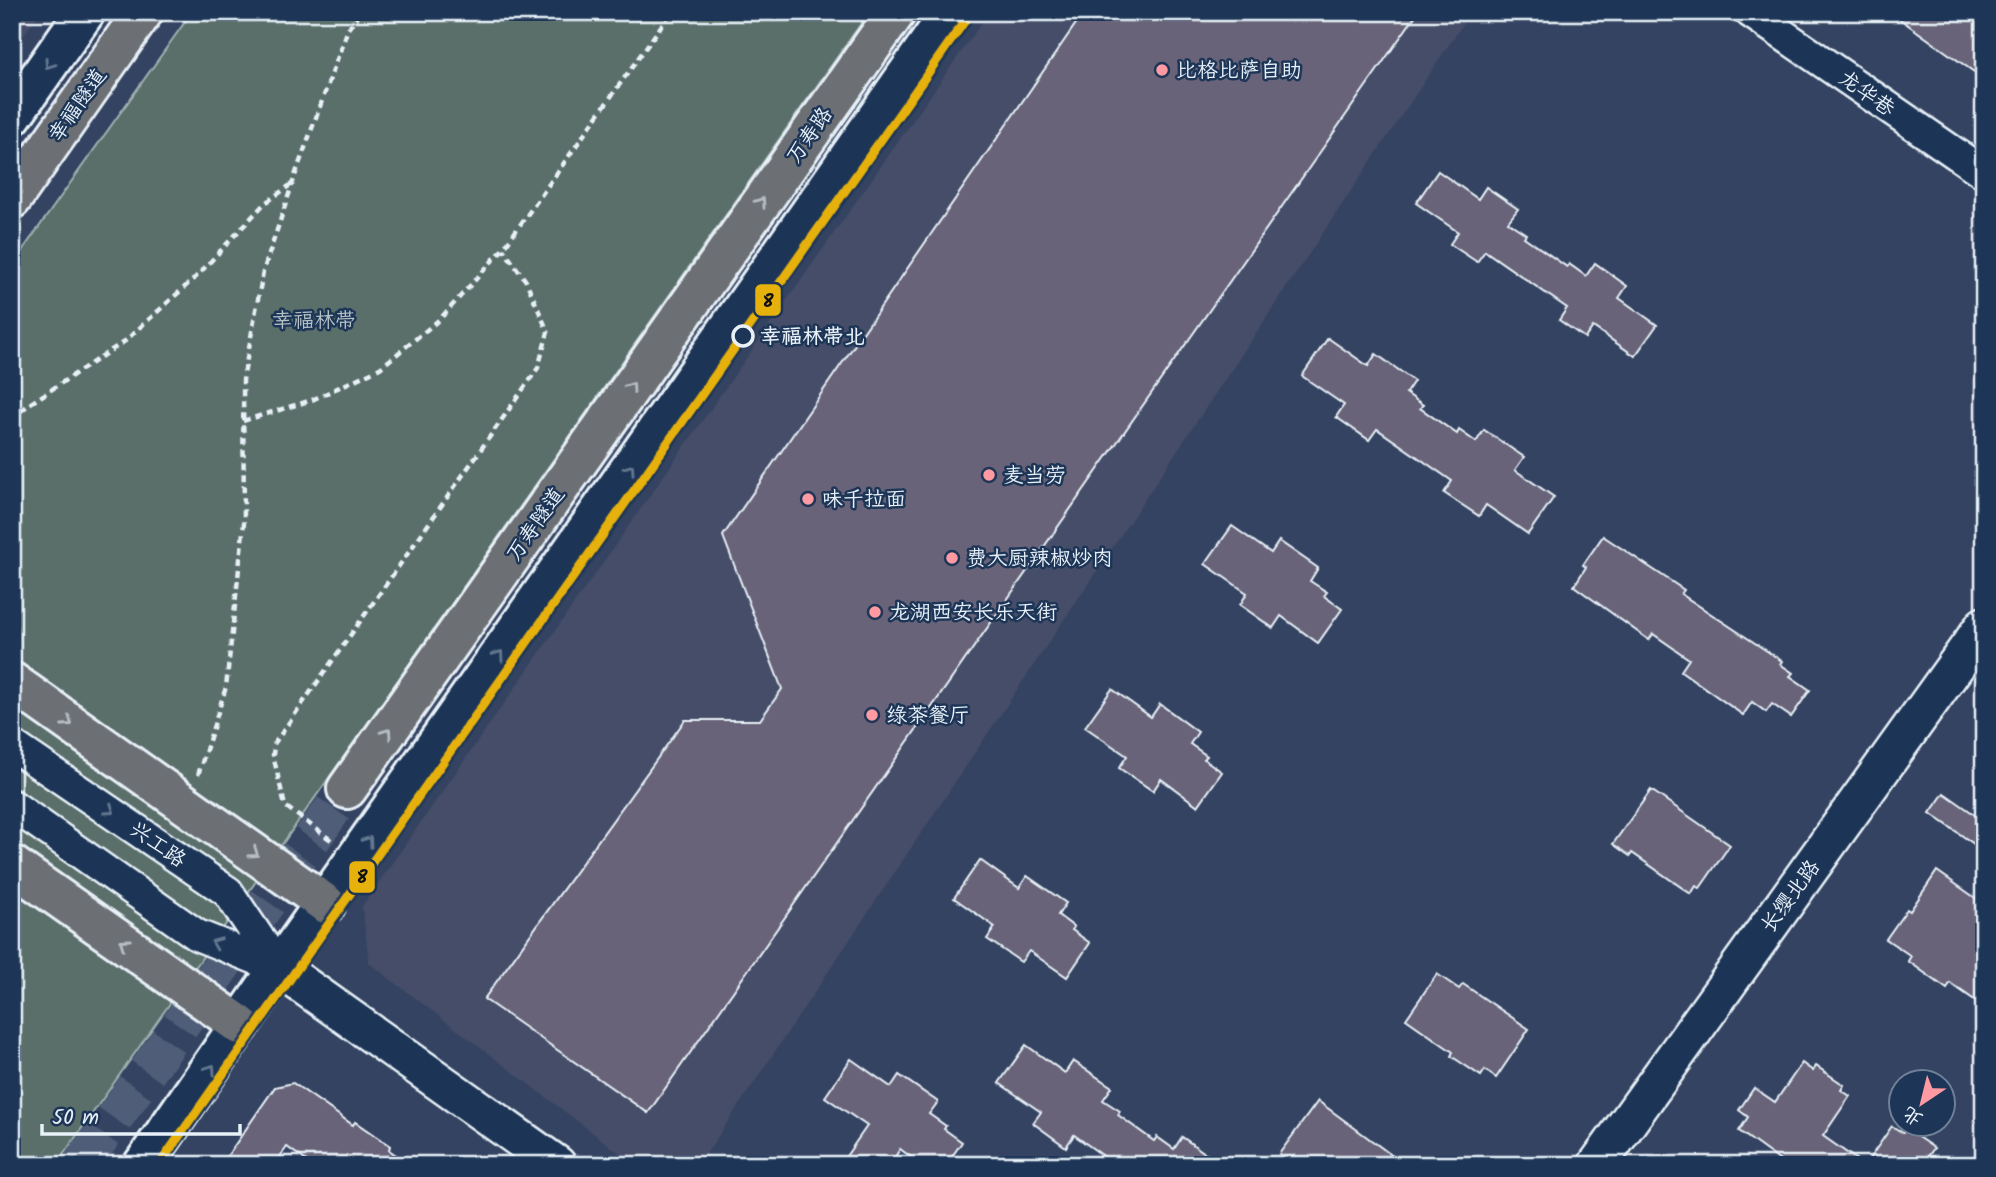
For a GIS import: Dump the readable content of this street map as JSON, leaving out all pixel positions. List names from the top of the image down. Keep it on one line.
{"streets":{"main road":["幸福隧道","万寿路","万寿隧道"],"street":["龙华巷","兴工路","长缨北路"]},"crossings":[["万寿路","万寿隧道"]],"parks":["幸福林带"],"places":["比格比萨自助","幸福林带北","麦当劳","味千拉面","费大厨辣椒炒肉","龙湖西安长乐天街","绿茶餐厅"],"lines":["transit line 8"],"scale_bar":"50 m","north":"bottom left"}
